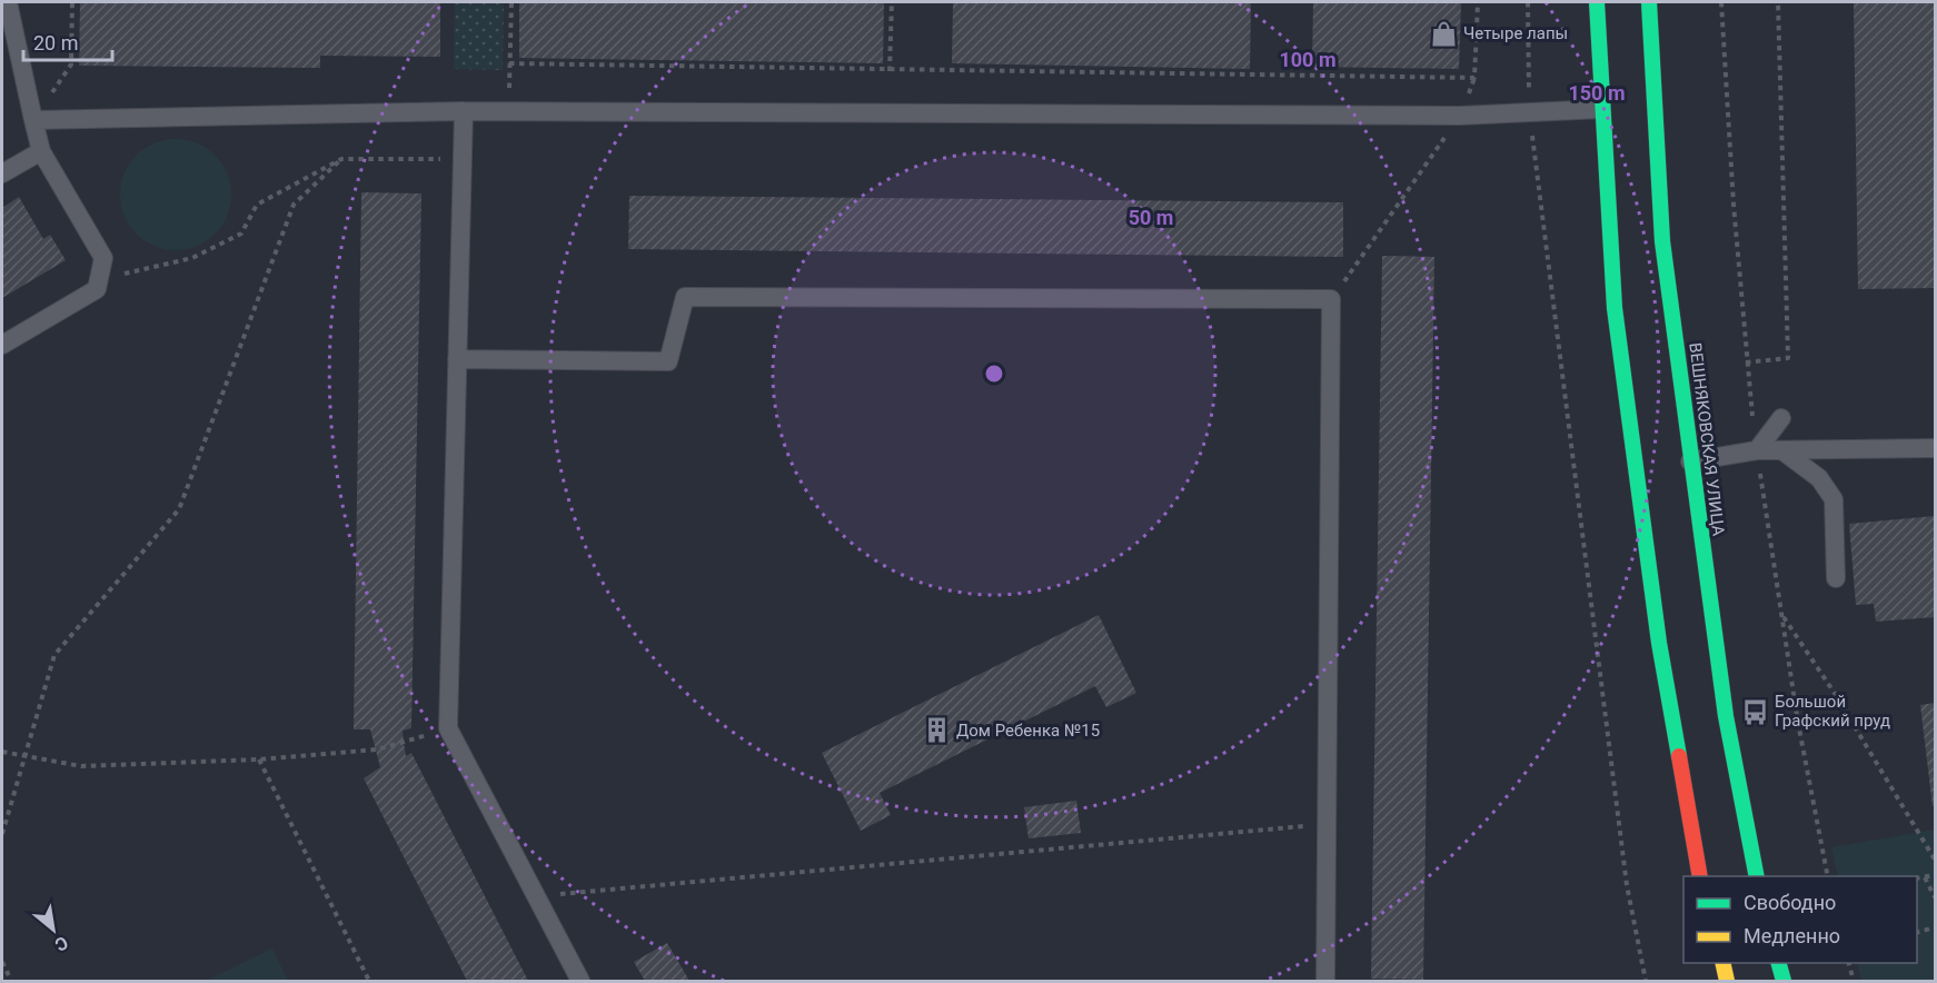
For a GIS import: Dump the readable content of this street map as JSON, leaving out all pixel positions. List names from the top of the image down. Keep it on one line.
{"streets":{"main road":["ВЕШНЯКОВСКАЯ УЛИЦА"]},"places":{"shop":["Четыре лапы"],"bus stop":["Большой Графский пруд"],"building":["Дом Ребенка №15"]},"legend":["Свободно","Медленно"],"scale_bar":"20 m","north":"bottom right","rings":["100 m","150 m","50 m"]}
